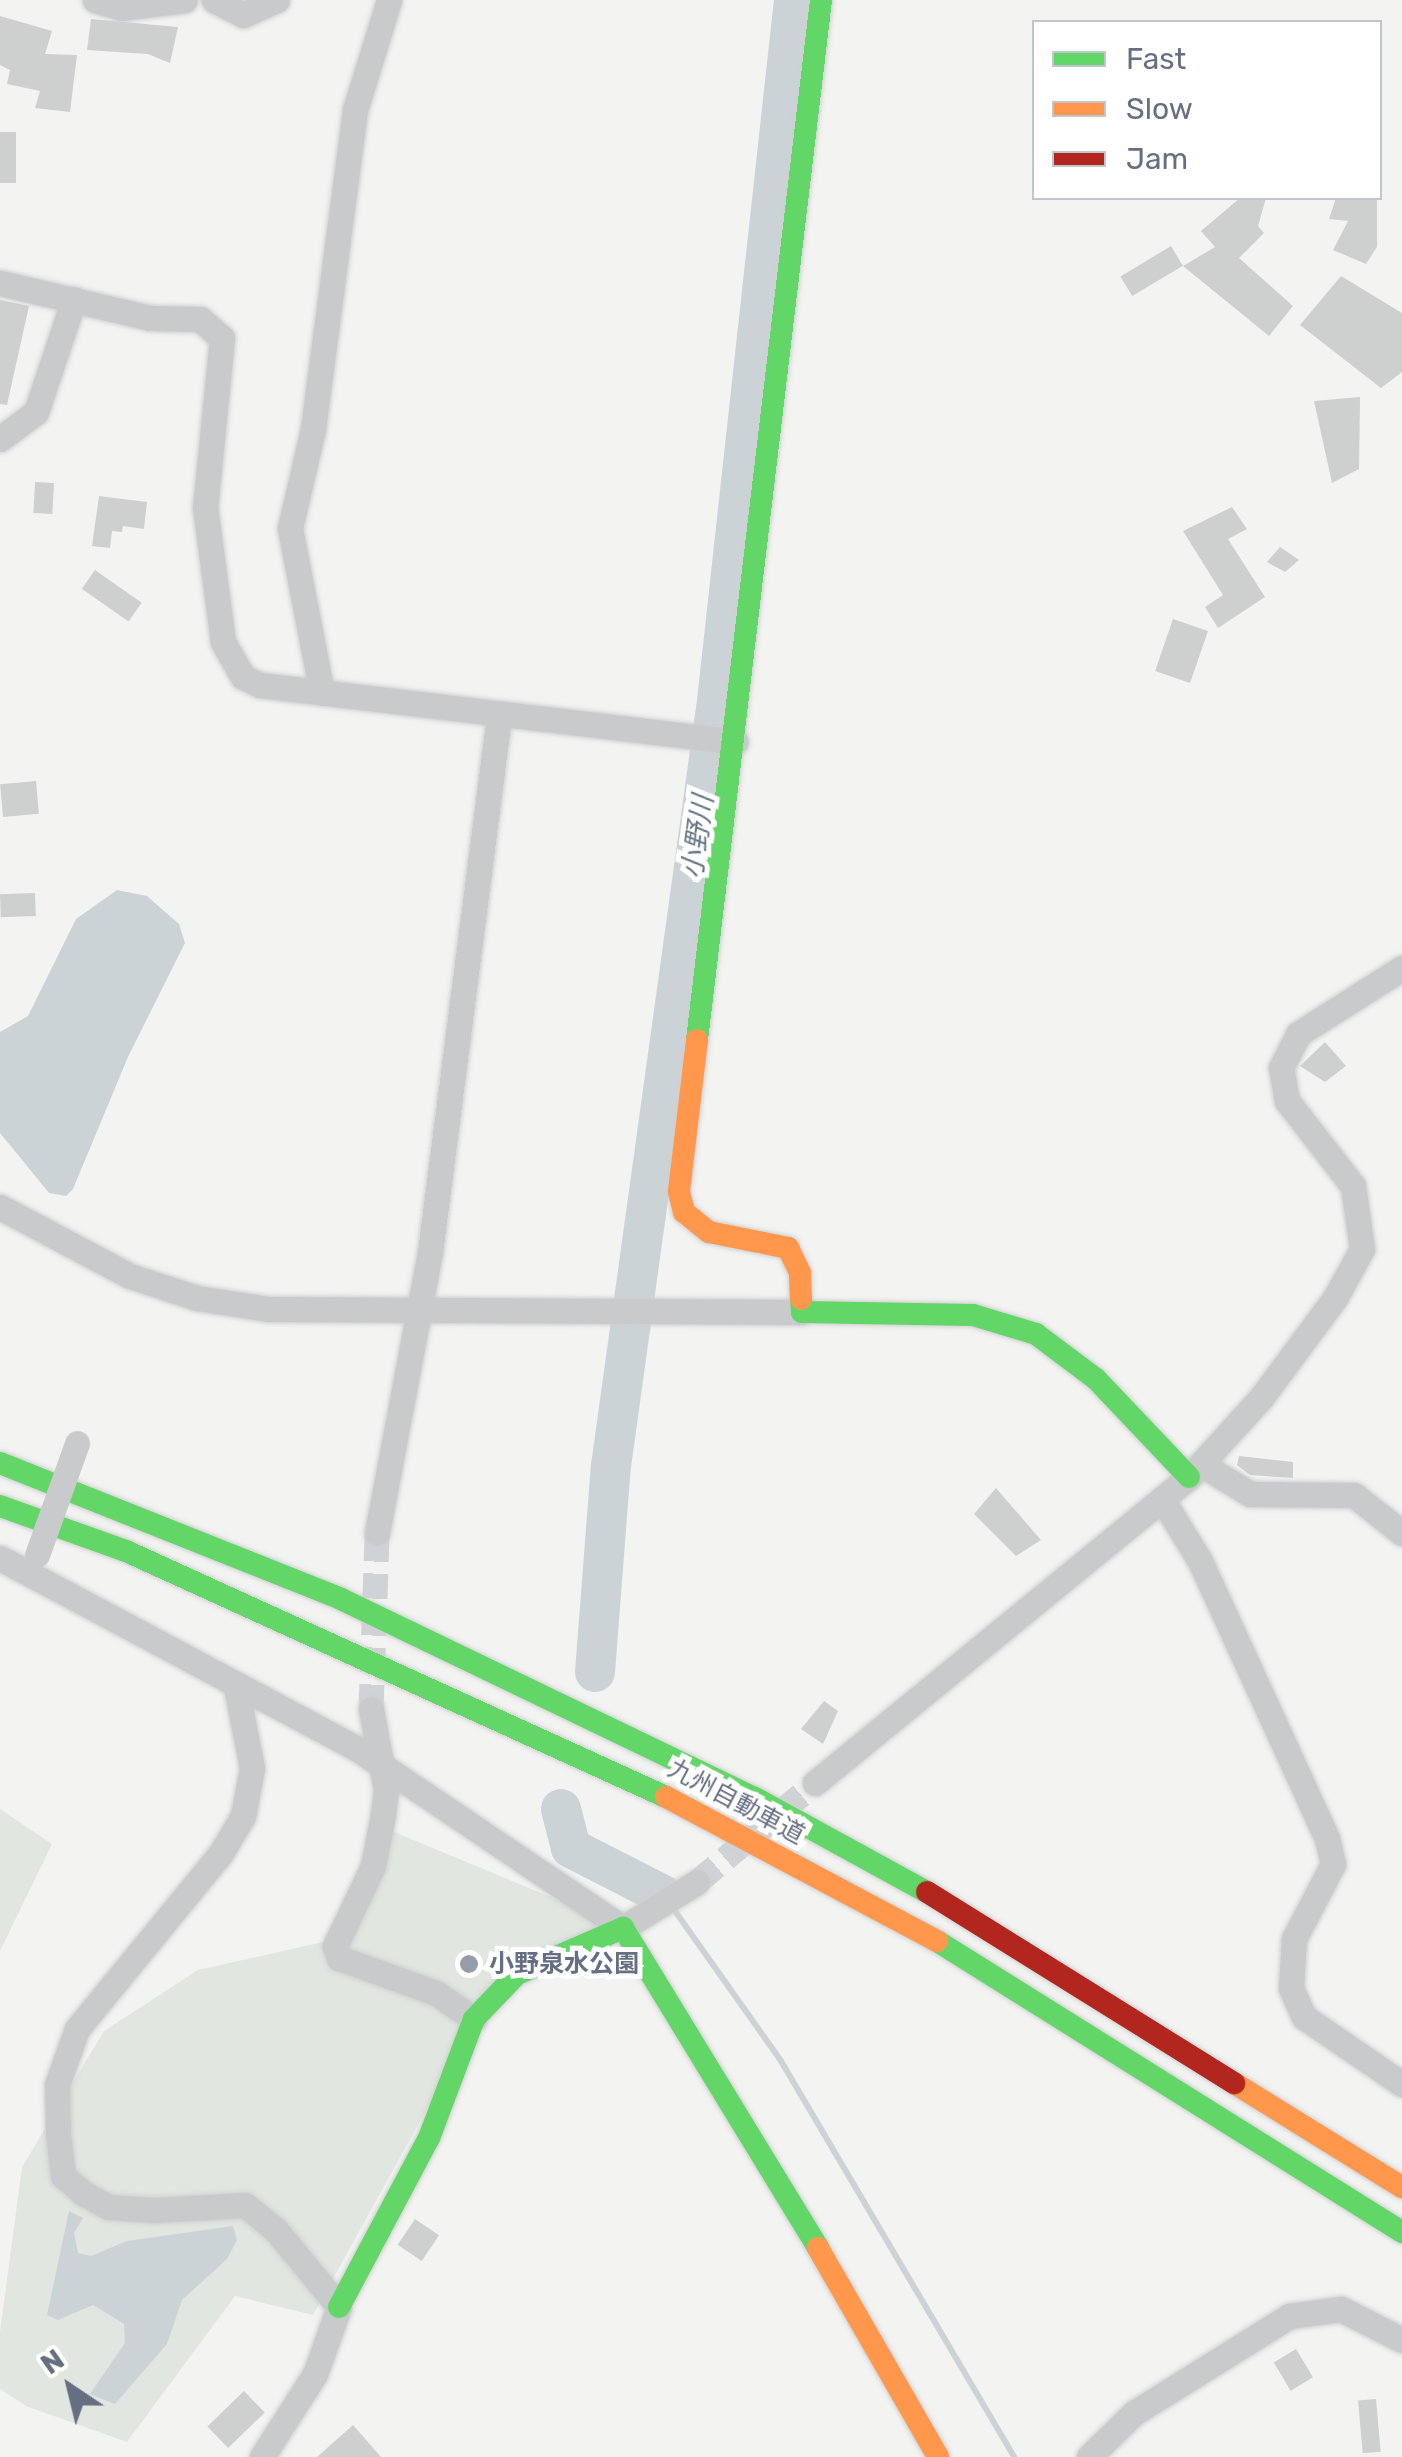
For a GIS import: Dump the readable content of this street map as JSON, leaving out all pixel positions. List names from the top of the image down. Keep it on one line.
{"streets":{"main road":["九州自動車道"]},"water":["小野川"],"places":["小野泉水公園"],"legend":["Fast","Slow","Jam"],"north":"top left"}
